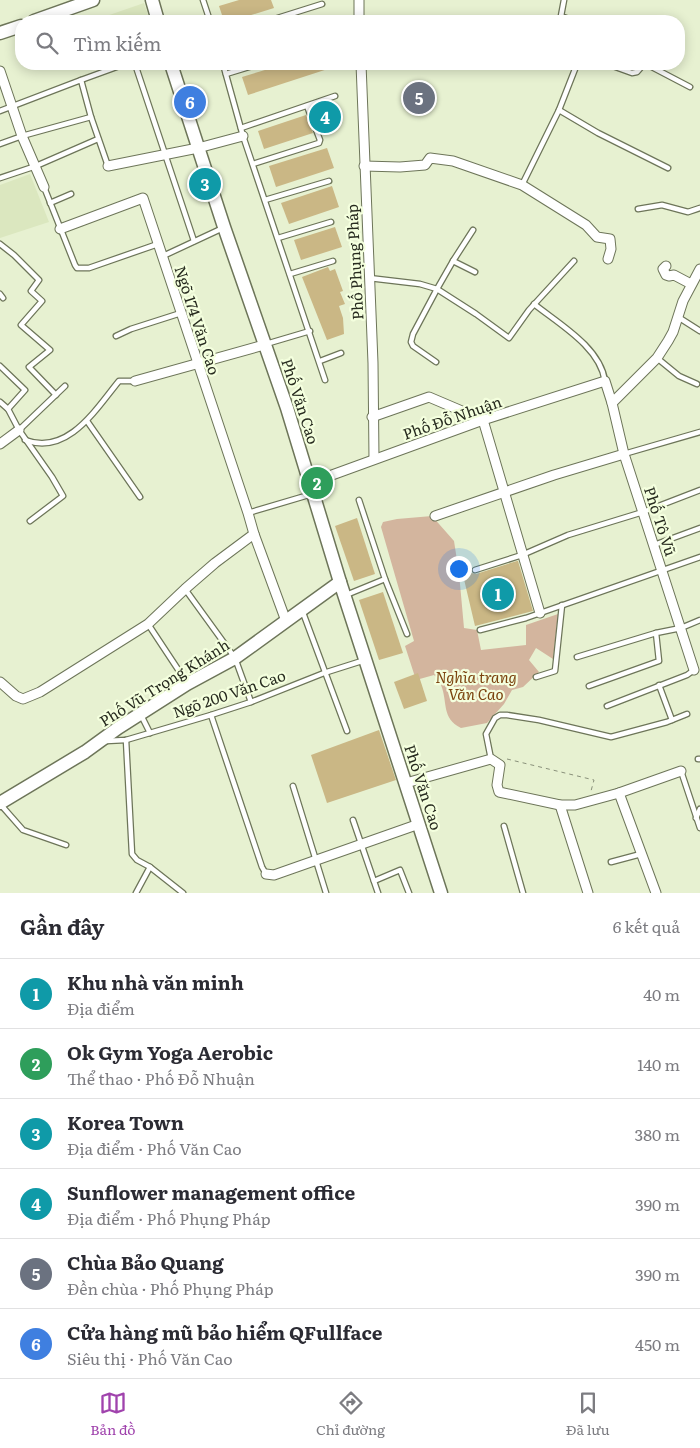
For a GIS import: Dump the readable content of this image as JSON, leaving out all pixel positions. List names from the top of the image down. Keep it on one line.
{"streets":{"street":["Phố Phụng Pháp","Ngõ 174 Văn Cao","Phố Văn Cao","Phố Đỗ Nhuận","Phố Tô Vũ","Phố Vũ Trọng Khánh"],"lane":["Ngõ 200 Văn Cao"]},"crossings":[["Phố Phụng Pháp","Phố Đỗ Nhuận"],["Ngõ 174 Văn Cao","Phố Vũ Trọng Khánh"],["Phố Văn Cao","Phố Đỗ Nhuận"],["Phố Văn Cao","Phố Vũ Trọng Khánh"],["Phố Văn Cao","Ngõ 200 Văn Cao"],["Phố Đỗ Nhuận","Phố Tô Vũ"],["Phố Vũ Trọng Khánh","Ngõ 200 Văn Cao"]],"parks":["Nghĩa trang Văn Cao"],"page":{"search":"Tìm kiếm","pins":["5","6","4","3","2","1"],"heading":["Gần đây","6 kết quả"],"list":[{"mark":"1","name":"Khu nhà văn minh","note":"Địa điểm","value":"40 m"},{"mark":"2","name":"Ok Gym Yoga Aerobic","note":"Thể thao · Phố Đỗ Nhuận","value":"140 m"},{"mark":"3","name":"Korea Town","note":"Địa điểm · Phố Văn Cao","value":"380 m"},{"mark":"4","name":"Sunflower management office","note":"Địa điểm · Phố Phụng Pháp","value":"390 m"},{"mark":"5","name":"Chùa Bảo Quang","note":"Đền chùa · Phố Phụng Pháp","value":"390 m"},{"mark":"6","name":"Cửa hàng mũ bảo hiểm QFullface","note":"Siêu thị · Phố Văn Cao","value":"450 m"}],"nav":["Bản đồ","Chỉ đường","Đã lưu"]}}
